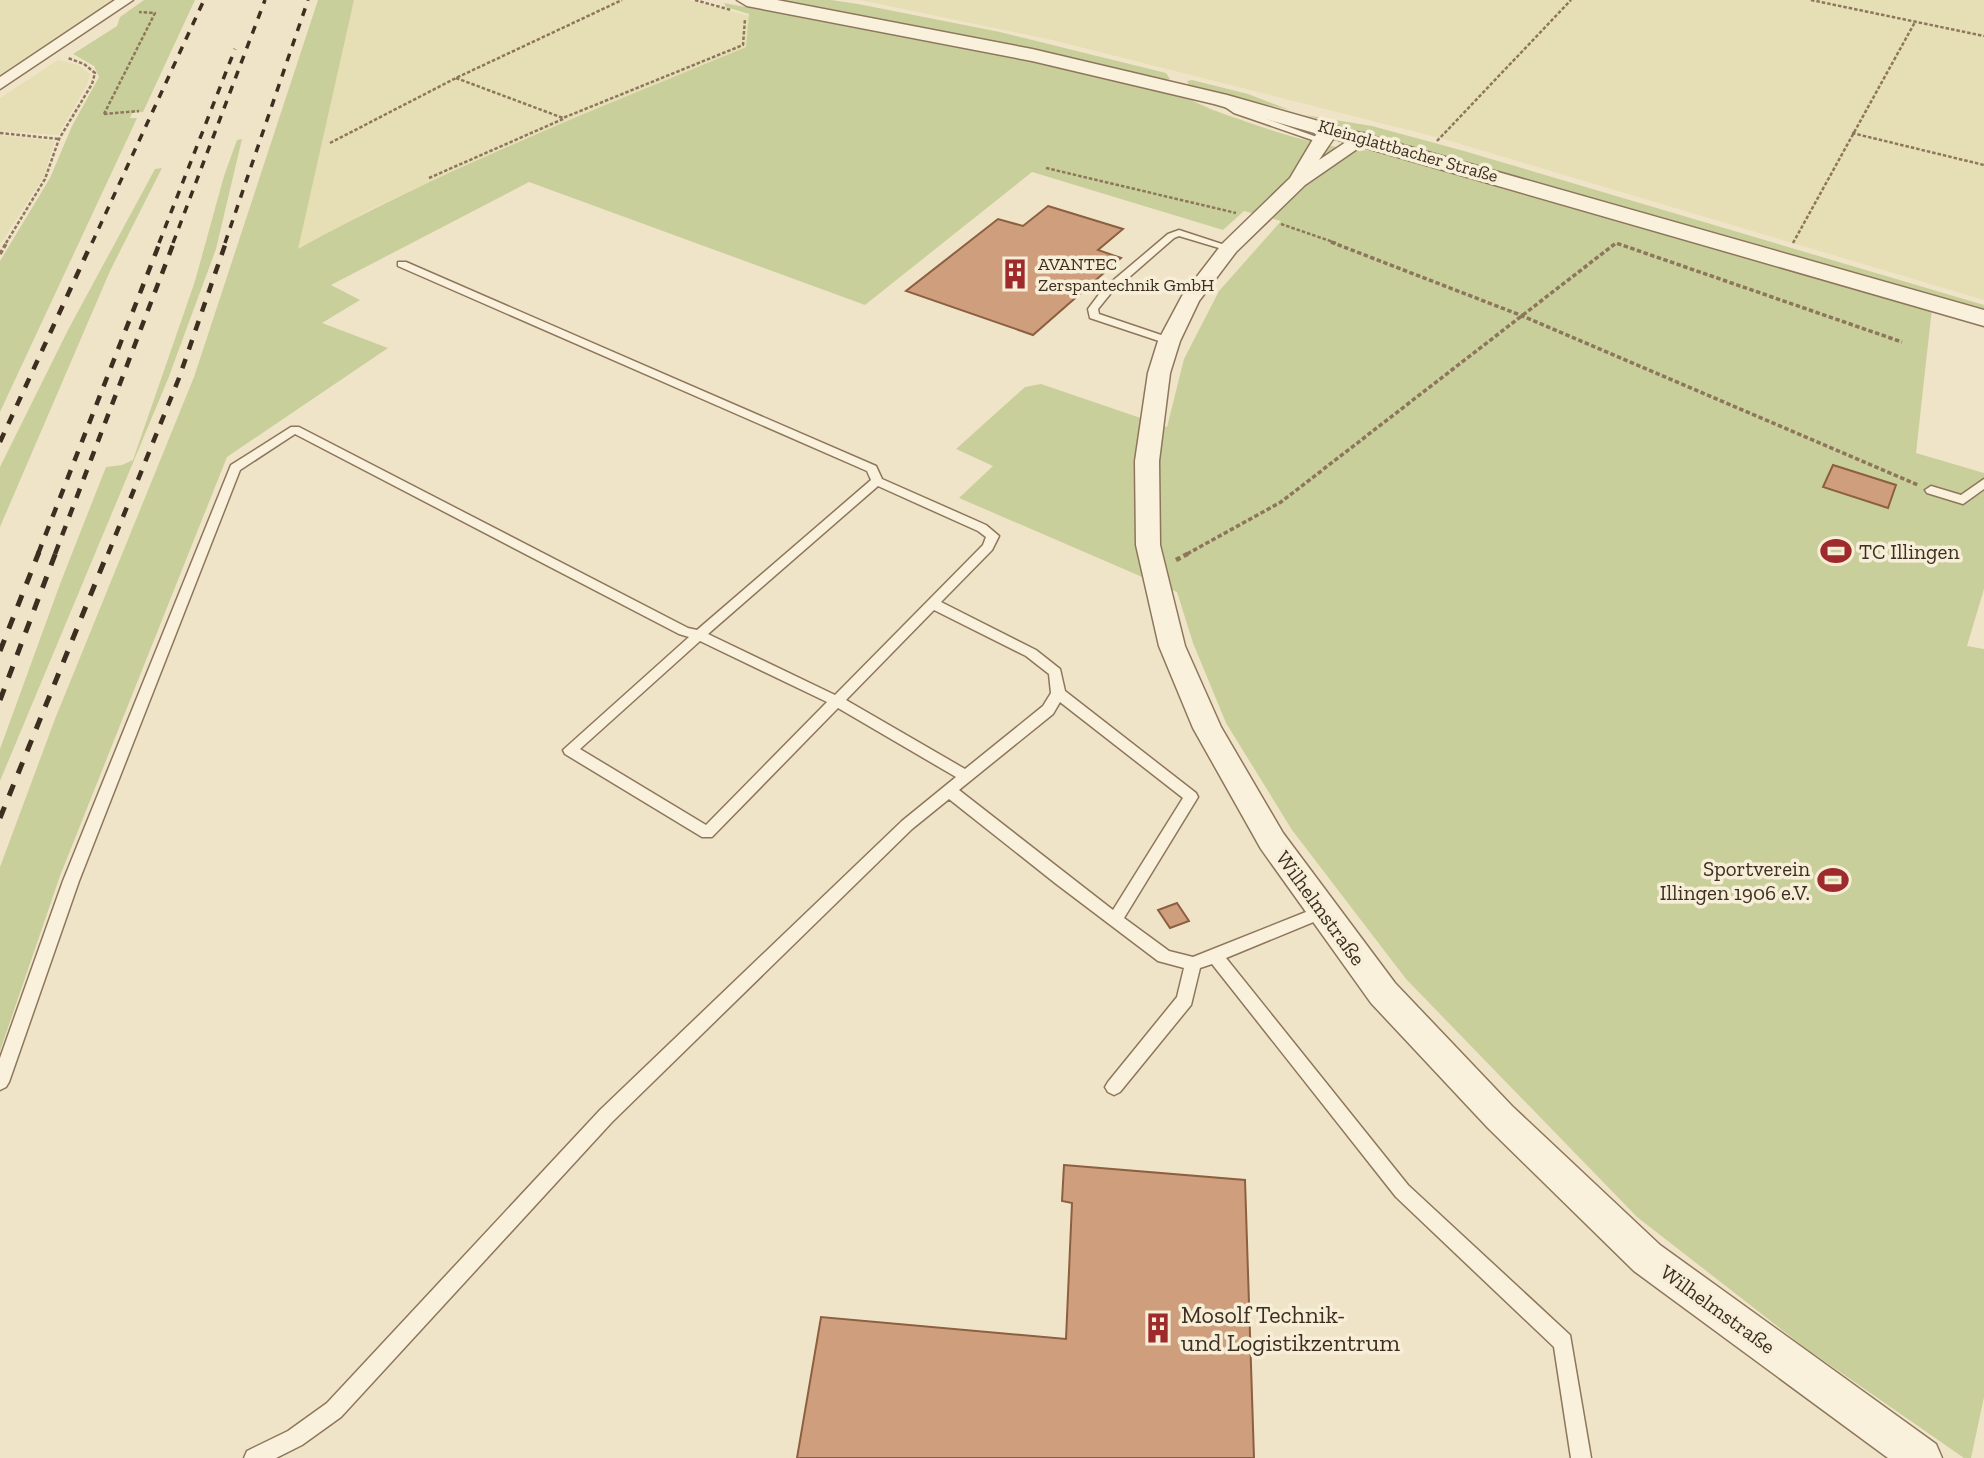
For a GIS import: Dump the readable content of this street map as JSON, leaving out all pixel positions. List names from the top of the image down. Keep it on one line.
{"streets":{"street":["Kleinglattbacher Straße","Wilhelmstraße"]},"crossings":[["Kleinglattbacher Straße","Wilhelmstraße"]],"places":{"building":["AVANTEC Zerspantechnik GmbH","Mosolf Technik- und Logistikzentrum"],"sports":["TC Illingen","Sportverein Illingen 1906 e.V."]}}
